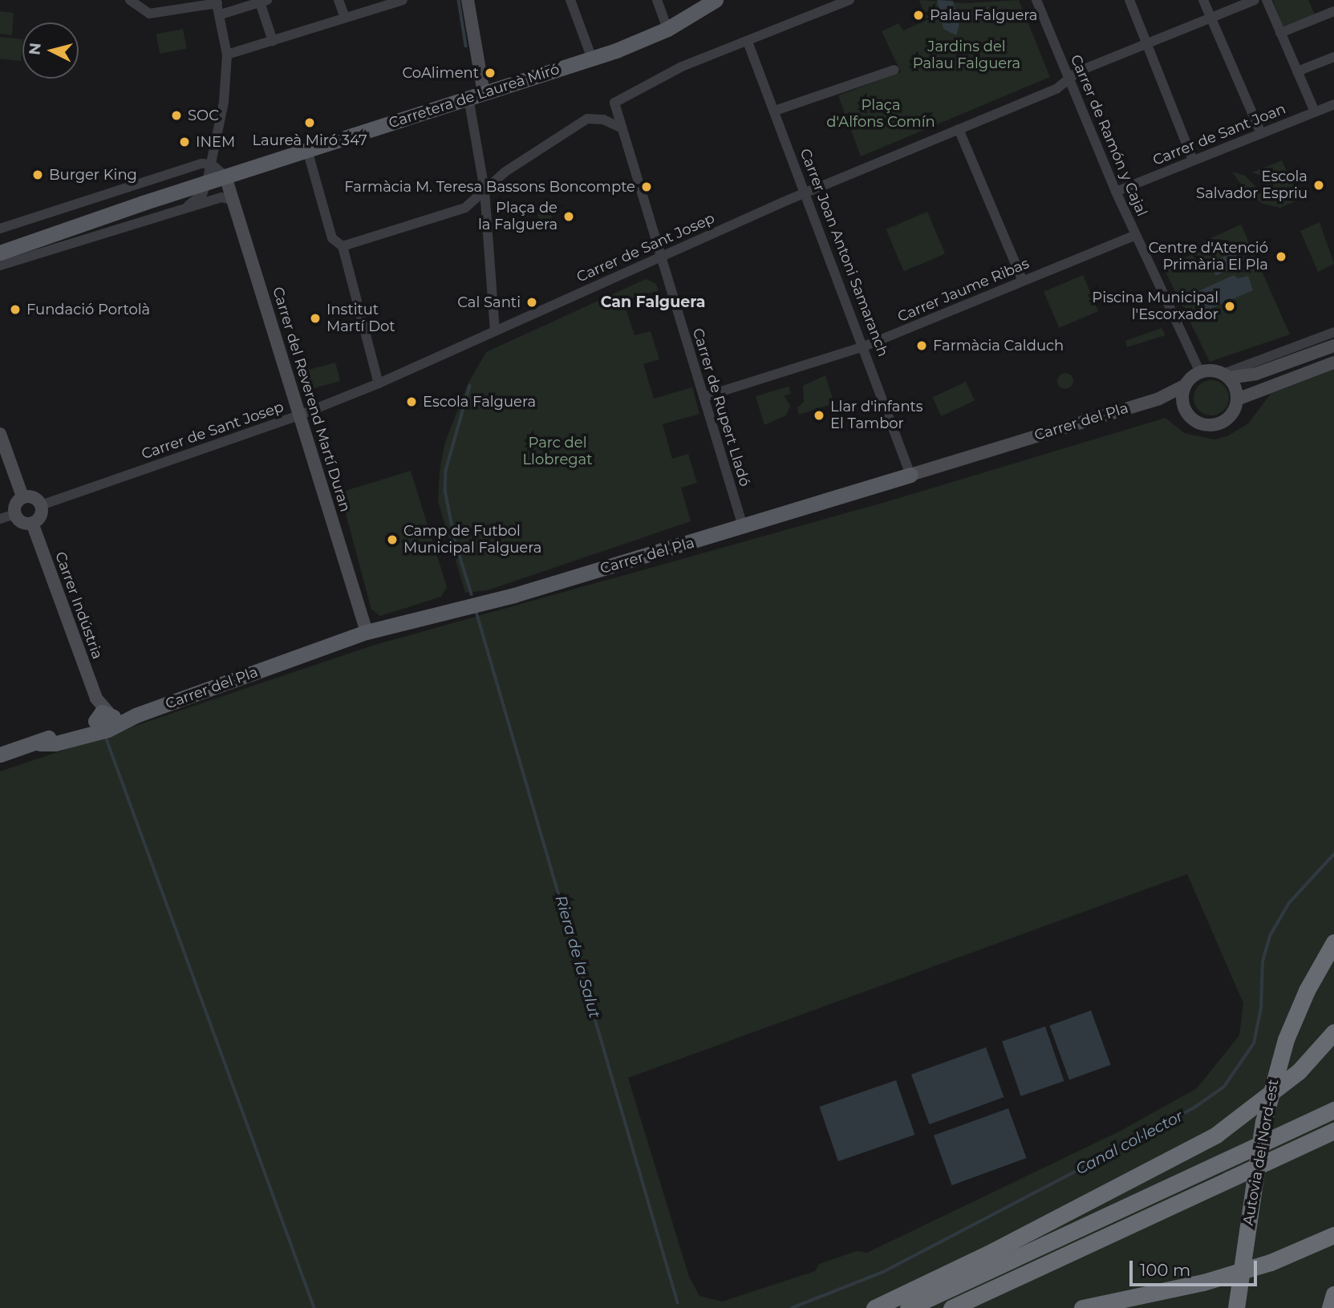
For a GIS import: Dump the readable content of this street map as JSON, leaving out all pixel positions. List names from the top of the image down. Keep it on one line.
{"streets":{"highway":["Autovia del Nord-est"],"main road":["Carretera de Laureà Miró","Carrer del Pla"],"street":["Carrer de Sant Joan","Carrer de Ramón y Cajal","Carrer de Sant Josep","Carrer Joan Antoni Samaranch","Carrer Jaume Ribas","Carrer del Reverend Martí Duran","Carrer de Rupert Lladó","Carrer Indústria"]},"crossings":[["Carretera de Laureà Miró","Carrer del Reverend Martí Duran"],["Carrer de Sant Joan","Carrer de Ramón y Cajal"],["Carrer de Ramón y Cajal","Carrer de Sant Josep"],["Carrer de Ramón y Cajal","Carrer Jaume Ribas"],["Carrer de Ramón y Cajal","Carrer del Pla"],["Carrer de Sant Josep","Carrer Joan Antoni Samaranch"],["Carrer de Sant Josep","Carrer del Reverend Martí Duran"],["Carrer de Sant Josep","Carrer de Rupert Lladó"],["Carrer de Sant Josep","Carrer Indústria"],["Carrer Joan Antoni Samaranch","Carrer Jaume Ribas"],["Carrer Joan Antoni Samaranch","Carrer de Rupert Lladó"],["Carrer Joan Antoni Samaranch","Carrer del Pla"],["Carrer Jaume Ribas","Carrer de Rupert Lladó"],["Carrer del Reverend Martí Duran","Carrer del Pla"],["Carrer de Rupert Lladó","Carrer del Pla"],["Carrer del Pla","Carrer Indústria"]],"districts":["Can Falguera"],"water":["Riera de la Salut","Canal col·lector"],"parks":["Jardins del Palau Falguera","Plaça d'Alfons Comín","Parc del Llobregat"],"places":["Palau Falguera","CoAliment","SOC","Laureà Miró 347","INEM","Burger King","Escola Salvador Espriu","Farmàcia M. Teresa Bassons Boncompte","Plaça de la Falguera","Centre d'Atenció Primària El Pla","Cal Santi","Piscina Municipal l'Escorxador","Fundació Portolà","Institut Martí Dot","Farmàcia Calduch","Escola Falguera","Llar d'infants El Tambor","Camp de Futbol Municipal Falguera"],"scale_bar":"100 m","north":"left"}
